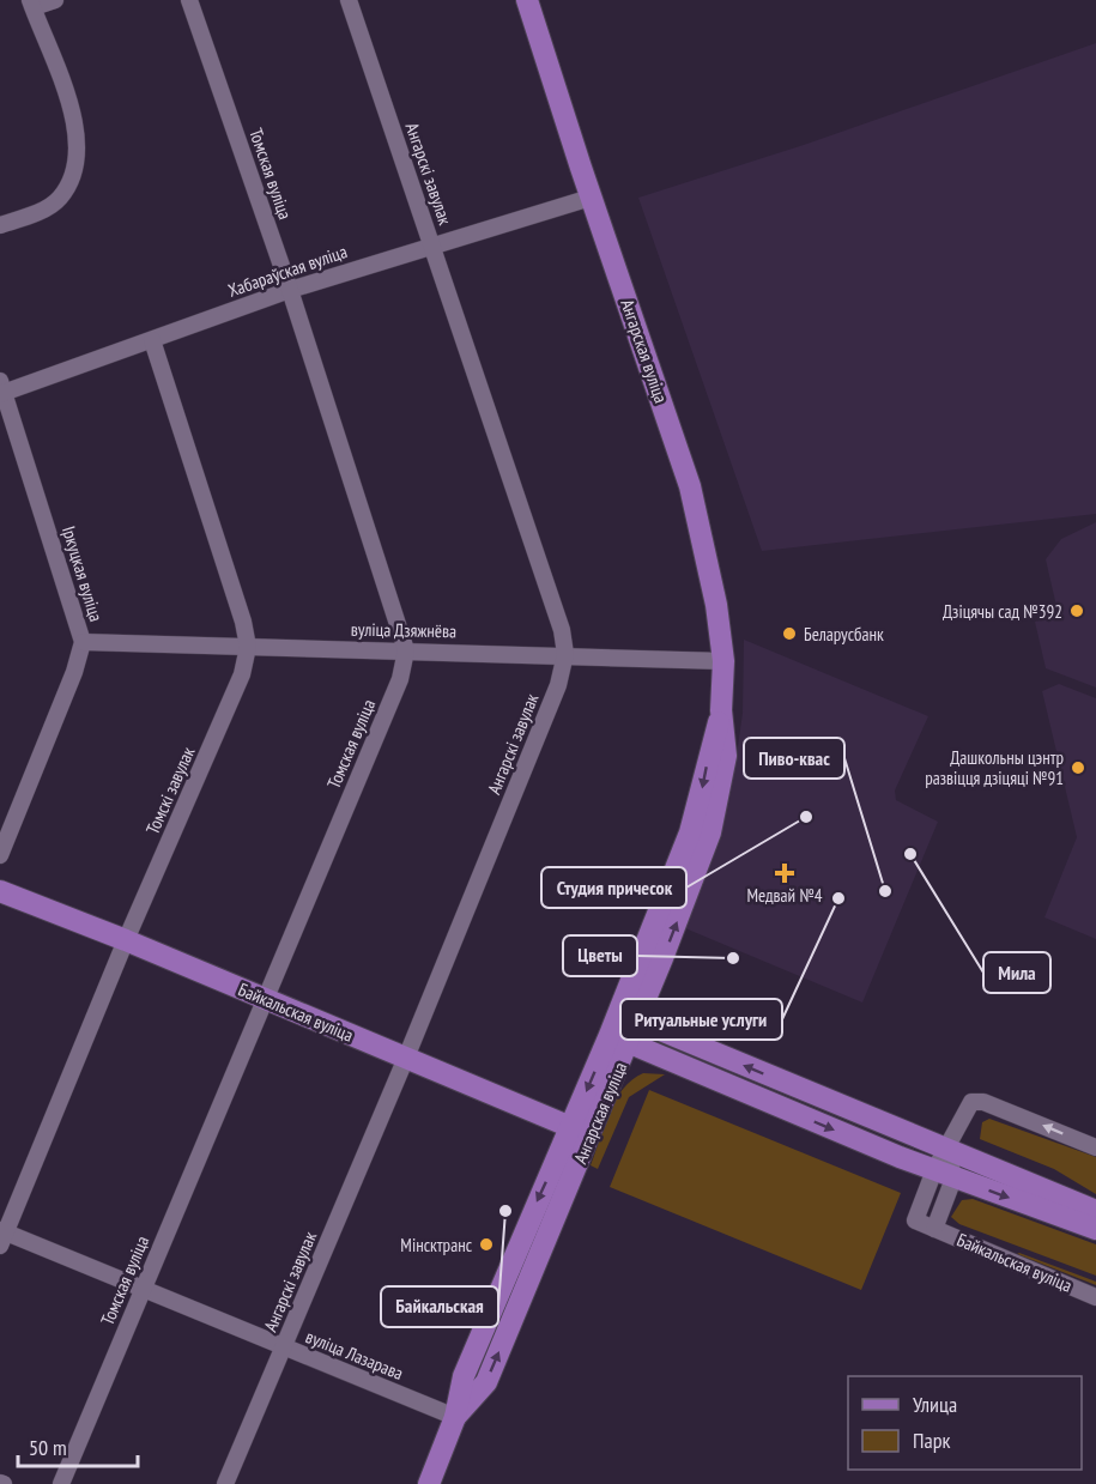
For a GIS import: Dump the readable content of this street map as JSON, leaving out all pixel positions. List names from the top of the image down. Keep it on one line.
{"streets":{"main road":["Ангарская вуліца","Байкальская вуліца"],"street":["Томская вуліца","Ангарскі завулак","Хабараўская вуліца","Іркуцкая вуліца","вуліца Дзяжнёва","Томскі завулак","вуліца Лазарава"]},"crossings":[["Томская вуліца","Хабараўская вуліца"],["Томская вуліца","вуліца Дзяжнёва"],["Томская вуліца","Байкальская вуліца"],["Томская вуліца","вуліца Лазарава"],["Ангарскі завулак","Хабараўская вуліца"],["Ангарскі завулак","вуліца Дзяжнёва"],["Ангарскі завулак","Байкальская вуліца"],["Ангарскі завулак","вуліца Лазарава"],["Хабараўская вуліца","Ангарская вуліца"],["Хабараўская вуліца","Іркуцкая вуліца"],["Хабараўская вуліца","Томскі завулак"],["Ангарская вуліца","вуліца Дзяжнёва"],["Ангарская вуліца","Байкальская вуліца"],["Ангарская вуліца","вуліца Лазарава"],["Іркуцкая вуліца","вуліца Дзяжнёва"],["вуліца Дзяжнёва","Томскі завулак"],["Томскі завулак","Байкальская вуліца"],["Томскі завулак","вуліца Лазарава"]],"places":{"other":["Дзіцячы сад №392","Беларусбанк","Дашкольны цэнтр развіцця дзіцяці №91","Студия причесок","Мила","Пиво-квас","Ритуальные услуги","Цветы","Байкальская","Мінсктранс"],"health":["Медвай №4"]},"legend":["Улица","Парк"],"scale_bar":"50 m"}
